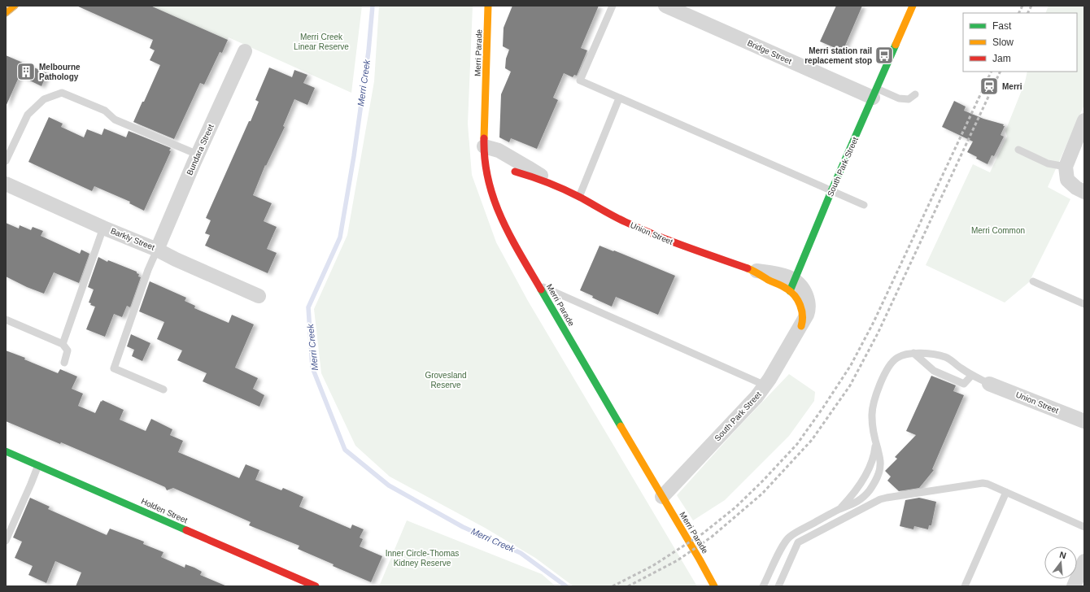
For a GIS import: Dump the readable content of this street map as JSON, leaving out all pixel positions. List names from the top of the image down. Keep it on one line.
{"streets":{"main road":["Merri Parade","South Park Street","Union Street","Holden Street"],"street":["Bridge Street","Bundara Street","Barkly Street"]},"crossings":[["Bridge Street","South Park Street"],["Merri Parade","South Park Street"],["Merri Parade","Union Street"],["Bundara Street","Barkly Street"],["South Park Street","Union Street"]],"water":["Merri Creek"],"parks":["Merri Creek Linear Reserve","Merri Common","Grovesland Reserve","Inner Circle-Thomas Kidney Reserve"],"places":{"bus stop":["Merri station rail replacement stop"],"building":["Melbourne Pathology"],"station":["Merri"]},"legend":["Fast","Slow","Jam"],"north":"top"}
